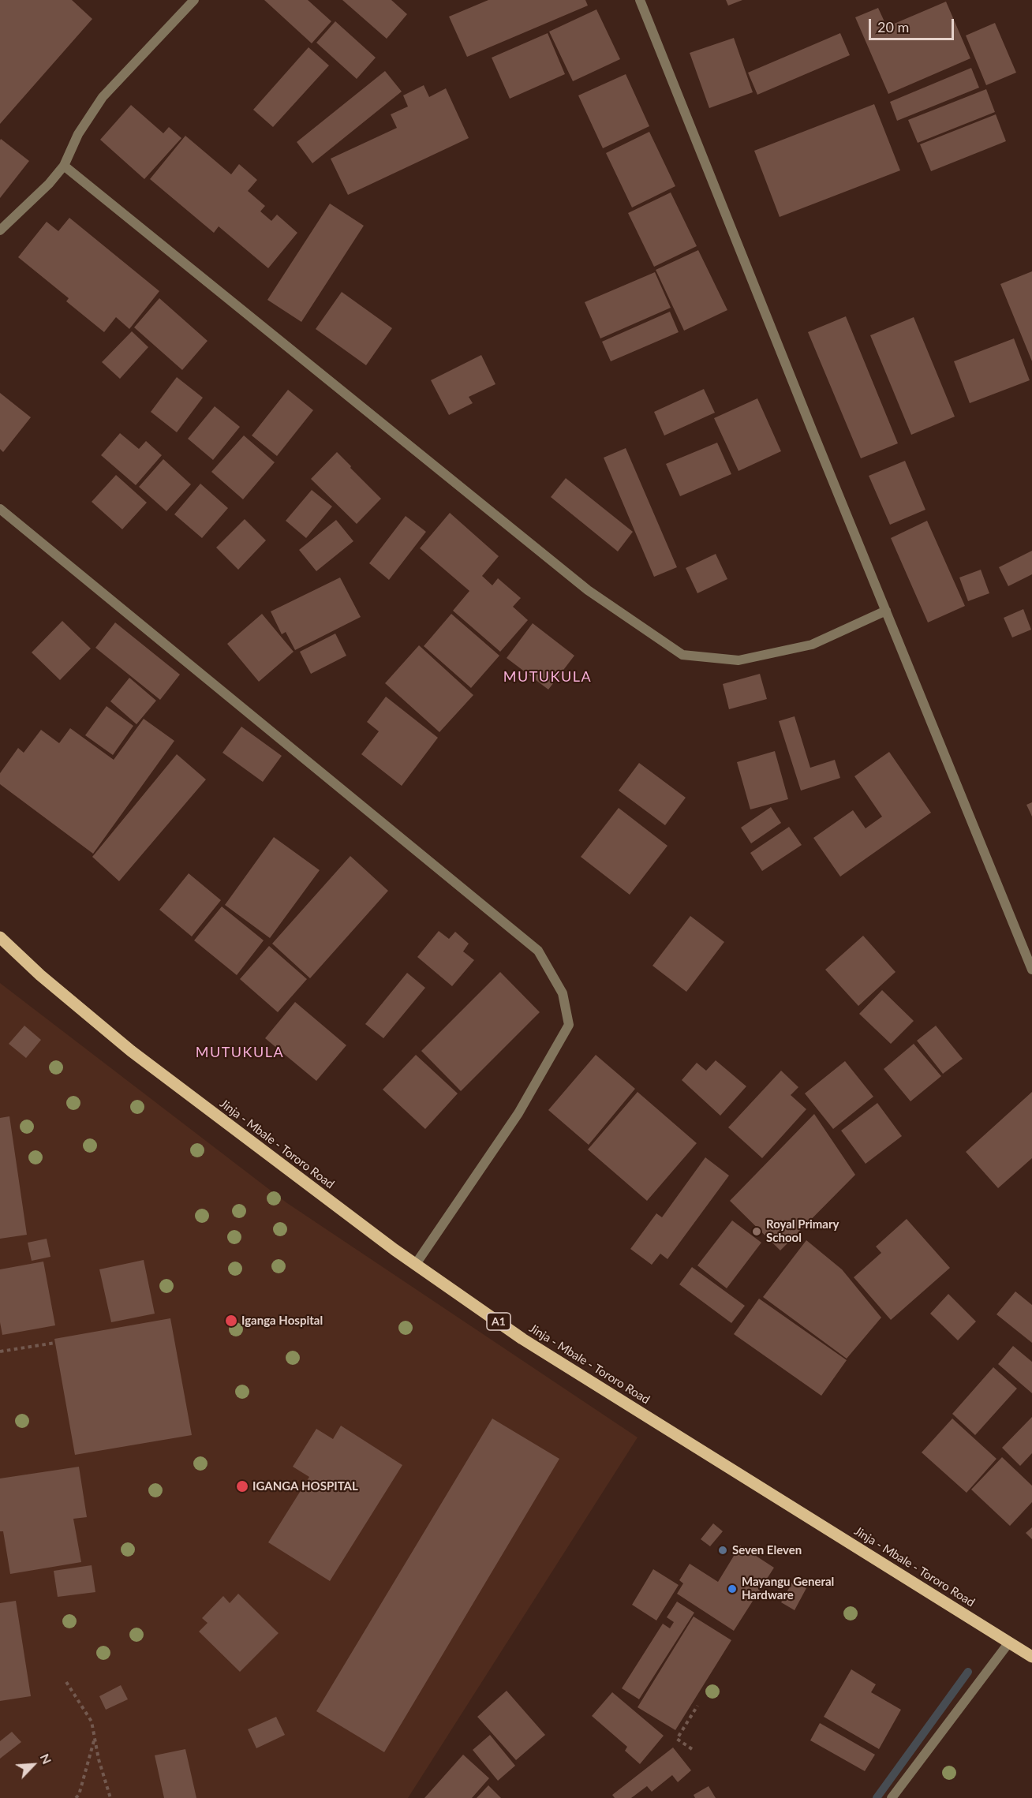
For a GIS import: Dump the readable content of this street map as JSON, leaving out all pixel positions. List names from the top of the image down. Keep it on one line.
{"streets":{"main road":["Jinja - Mbale - Tororo Road","A1"]},"districts":["MUTUKULA","MUTUKULA"],"places":["Royal Primary School","Iganga Hospital","IGANGA HOSPITAL","Seven Eleven","Mayangu General Hardware"],"scale_bar":"20 m","north":"top right"}
